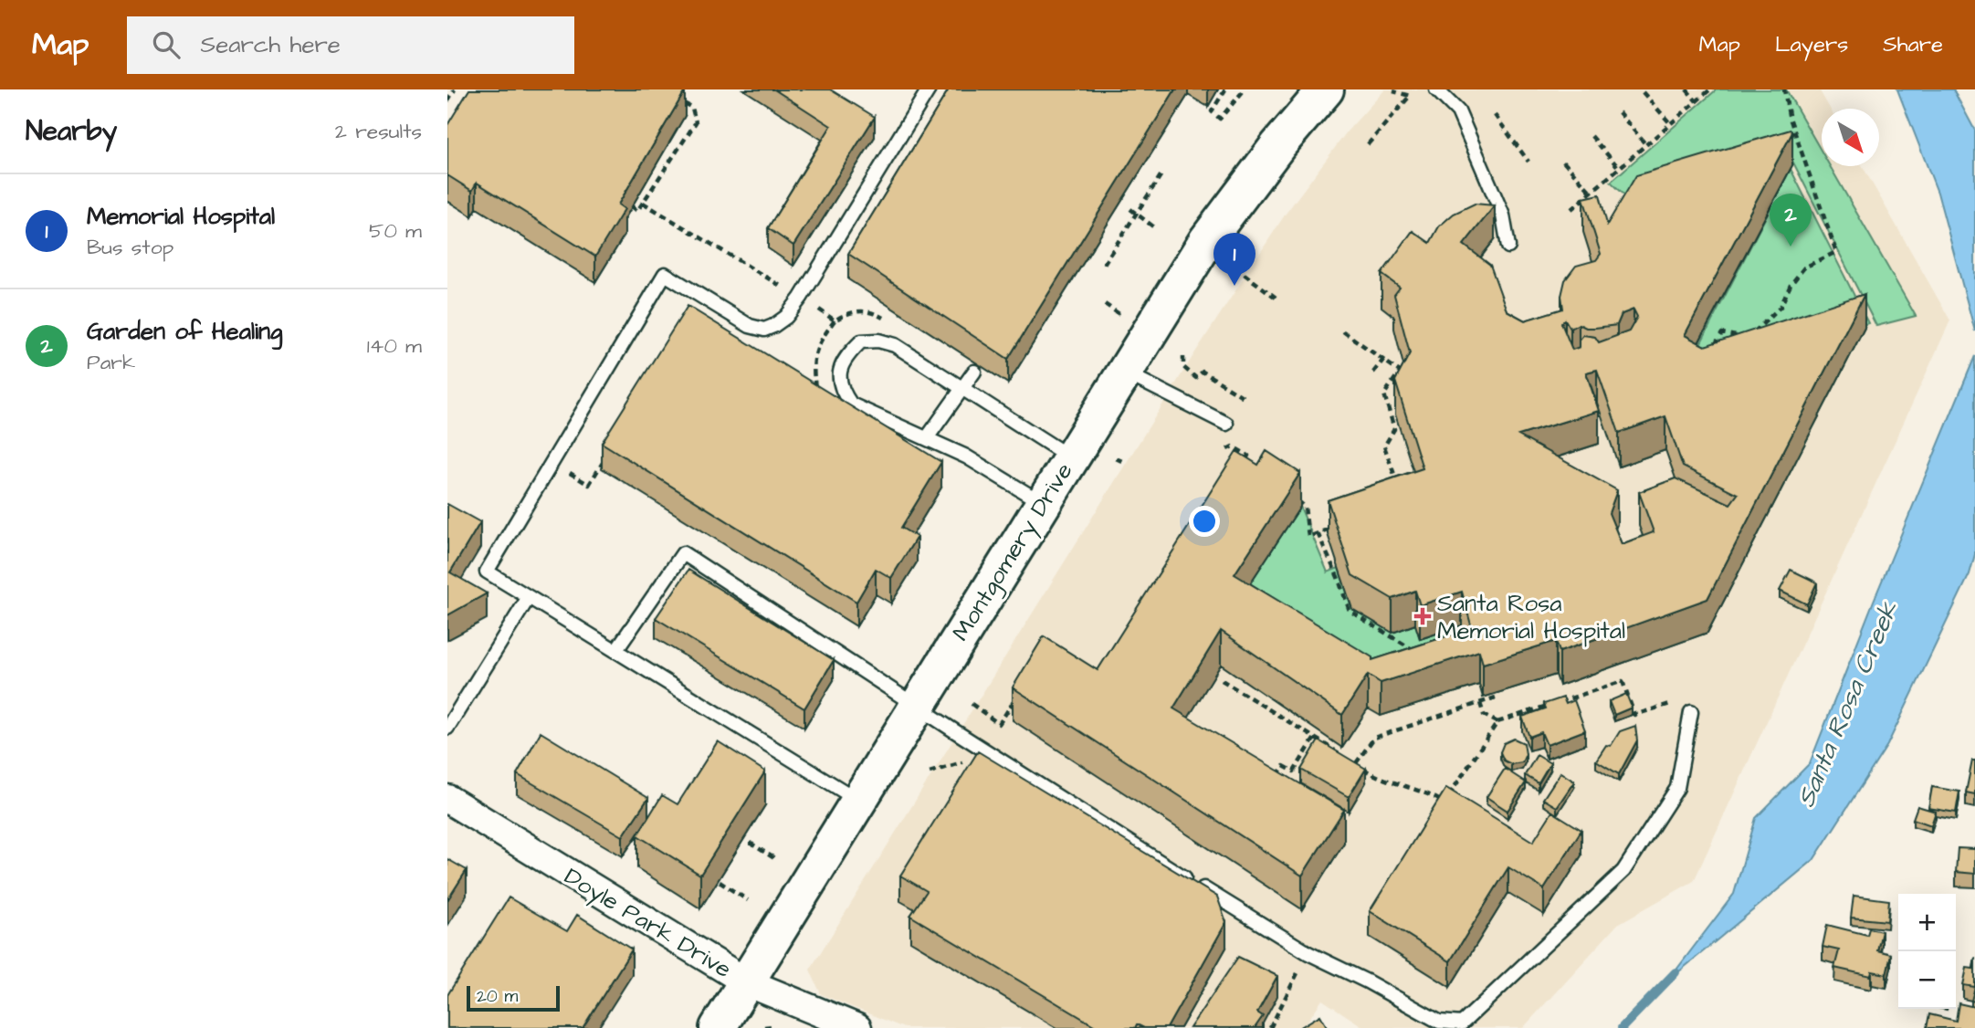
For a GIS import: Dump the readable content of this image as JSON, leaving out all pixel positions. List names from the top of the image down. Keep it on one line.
{"streets":{"main road":["Montgomery Drive"],"street":["Doyle Park Drive"]},"crossings":[["Montgomery Drive","Doyle Park Drive"]],"water":["Santa Rosa Creek"],"places":{"health":["Santa Rosa Memorial Hospital"]},"scale_bar":"20 m","north":"bottom right","page":{"header":"Map","search":"Search here","nav":["Map","Layers","Share"],"heading":["Nearby","2 results"],"list":[{"mark":"1","name":"Memorial Hospital","note":"Bus stop","value":"50 m"},{"mark":"2","name":"Garden of Healing","note":"Park","value":"140 m"}],"pins":["2","1"],"map_buttons":["+","−"],"scale":"20 m"}}
